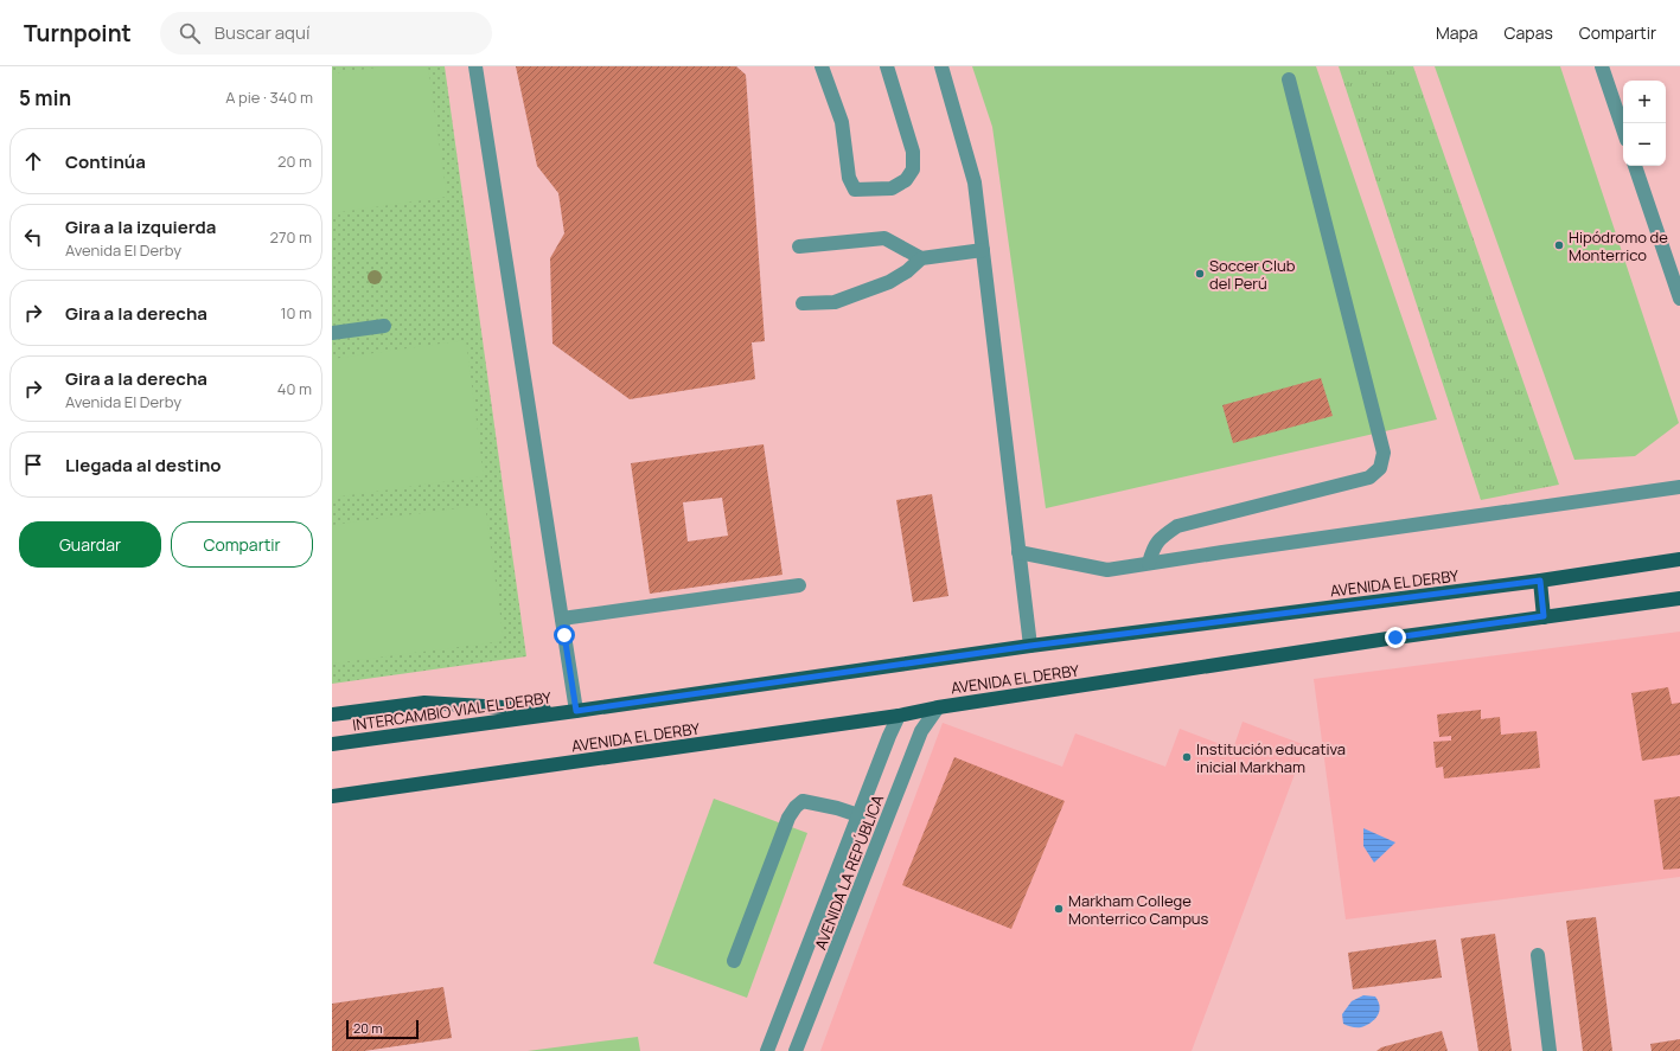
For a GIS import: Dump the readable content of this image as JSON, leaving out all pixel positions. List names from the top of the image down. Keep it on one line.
{"streets":{"main road":["AVENIDA EL DERBY","INTERCAMBIO VIAL EL DERBY"],"street":["AVENIDA LA REPÚBLICA"]},"crossings":[["AVENIDA EL DERBY","INTERCAMBIO VIAL EL DERBY"],["AVENIDA EL DERBY","AVENIDA LA REPÚBLICA"]],"places":["Hipódromo de Monterrico","Soccer Club del Perú","Institución educativa inicial Markham","Markham College Monterrico Campus"],"scale_bar":"20 m","page":{"header":"Turnpoint","search":"Buscar aquí","nav":["Mapa","Capas","Compartir"],"heading":["5 min","A pie · 340 m"],"map_buttons":["+","−"],"list":[["Continúa","20 m"],["Gira a la izquierda","Avenida El Derby","270 m"],["Gira a la derecha","10 m"],["Gira a la derecha","Avenida El Derby","40 m"],"Llegada al destino"],"buttons":["Guardar","Compartir"],"scale":"20 m"}}
